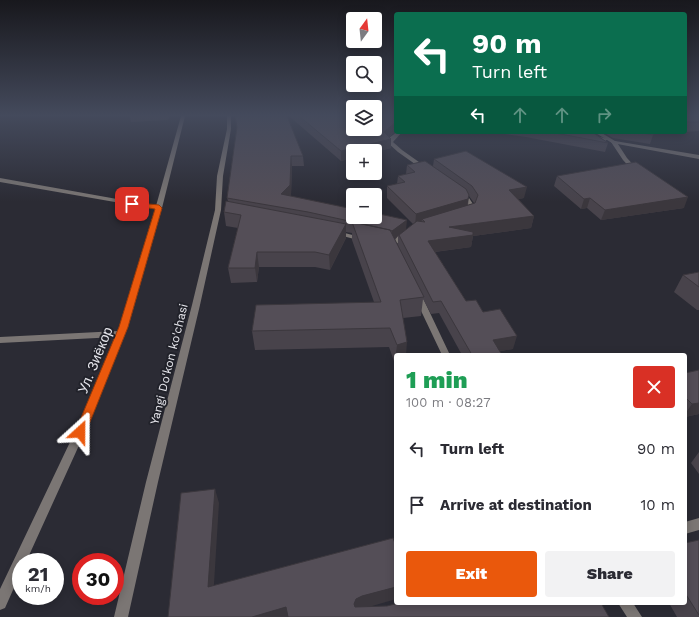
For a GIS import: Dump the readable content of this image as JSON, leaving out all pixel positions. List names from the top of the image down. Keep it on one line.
{"streets":{"street":["Ул. Зиёкор","Yangi Do'kon ko'chasi"]},"north":"top","page":{"map_buttons":["+","−"],"turn":["90 m","Turn left"],"heading":["1 min","100 m · 08:27"],"list":[{"name":"Turn left","value":"90 m"},{"name":"Arrive at destination","value":"10 m"}],"buttons":["Exit","Share"],"speed":"21 km/h","limit":"30"}}
